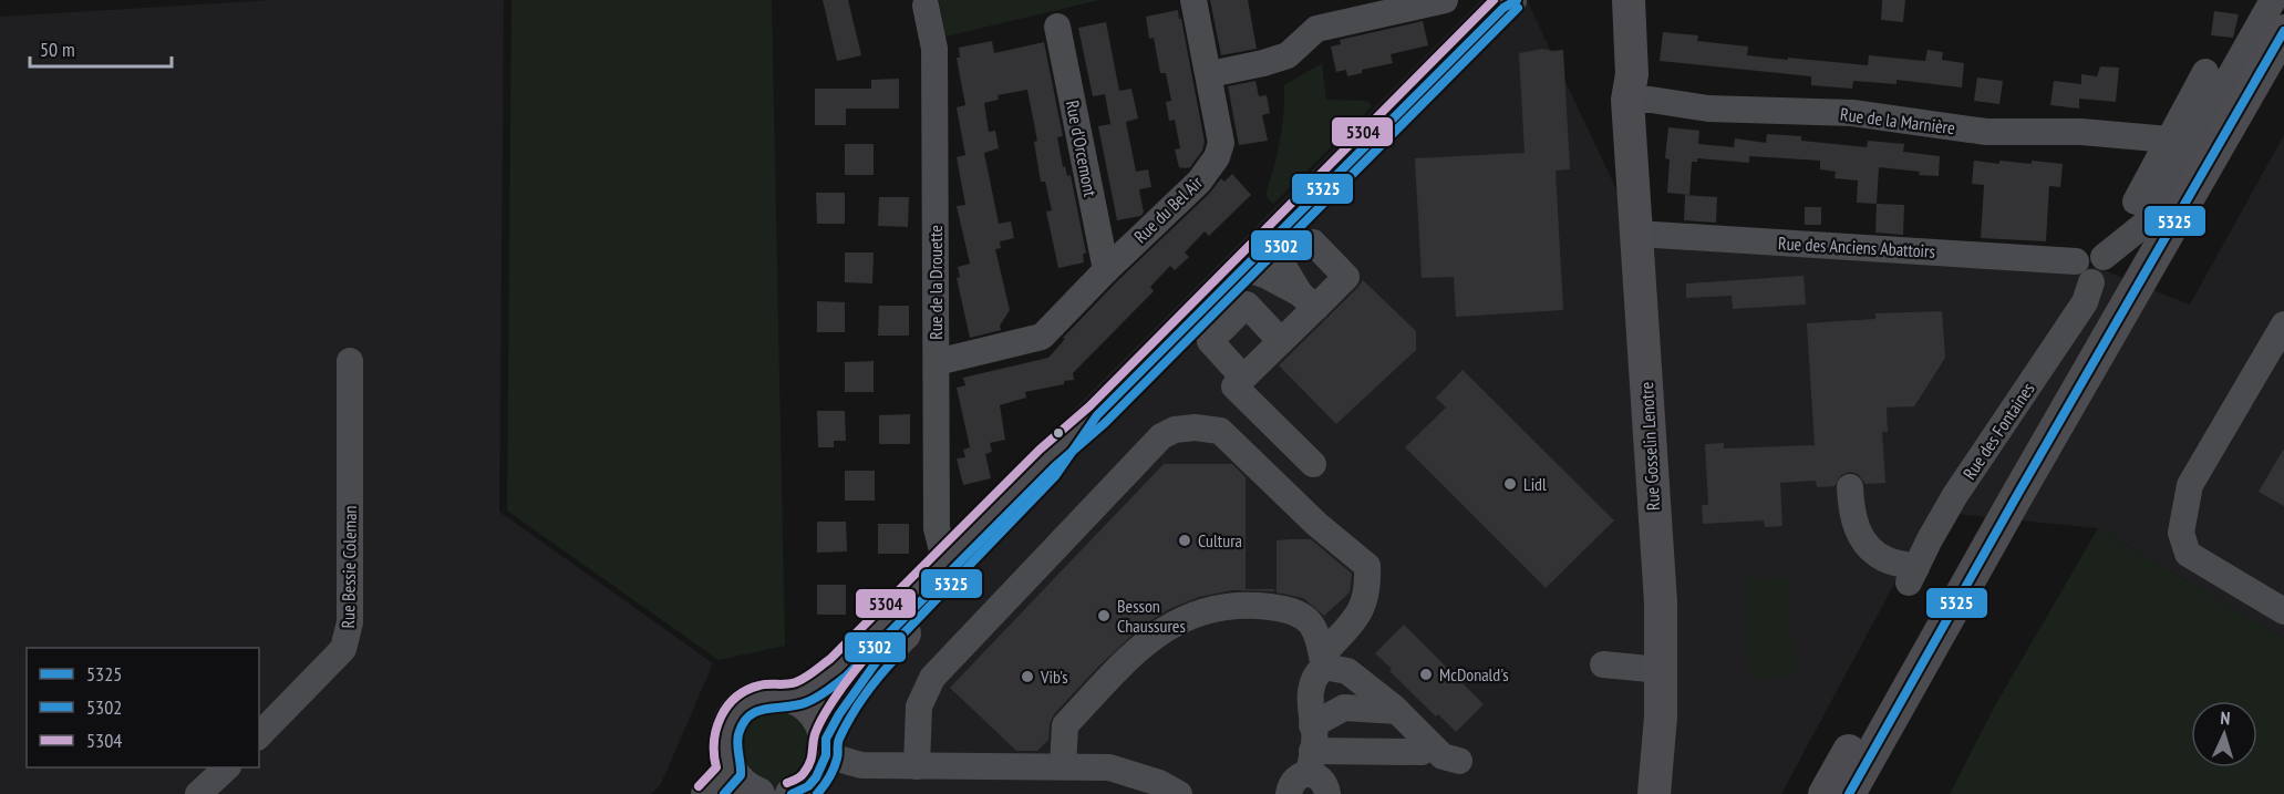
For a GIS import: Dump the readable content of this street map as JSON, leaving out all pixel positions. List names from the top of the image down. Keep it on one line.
{"streets":{"main road":["Rue Gosselin Lenotre"],"street":["Rue de la Marnière","Rue d'Orcemont","Rue du Bel Air","Rue des Anciens Abattoirs","Rue de la Drouette","Rue des Fontaines","Rue Bessie Coleman"]},"crossings":[["Rue de la Marnière","Rue Gosselin Lenotre"],["Rue d'Orcemont","Rue du Bel Air"],["Rue du Bel Air","Rue de la Drouette"],["Rue des Anciens Abattoirs","Rue des Fontaines"],["Rue des Anciens Abattoirs","Rue Gosselin Lenotre"]],"places":["Lidl","Cultura","Besson Chaussures","McDonald's","Vib's"],"lines":["transit line 5325","transit line 5304","transit line 5302"],"legend":["5325","5302","5304"],"scale_bar":"50 m","north":"top"}
